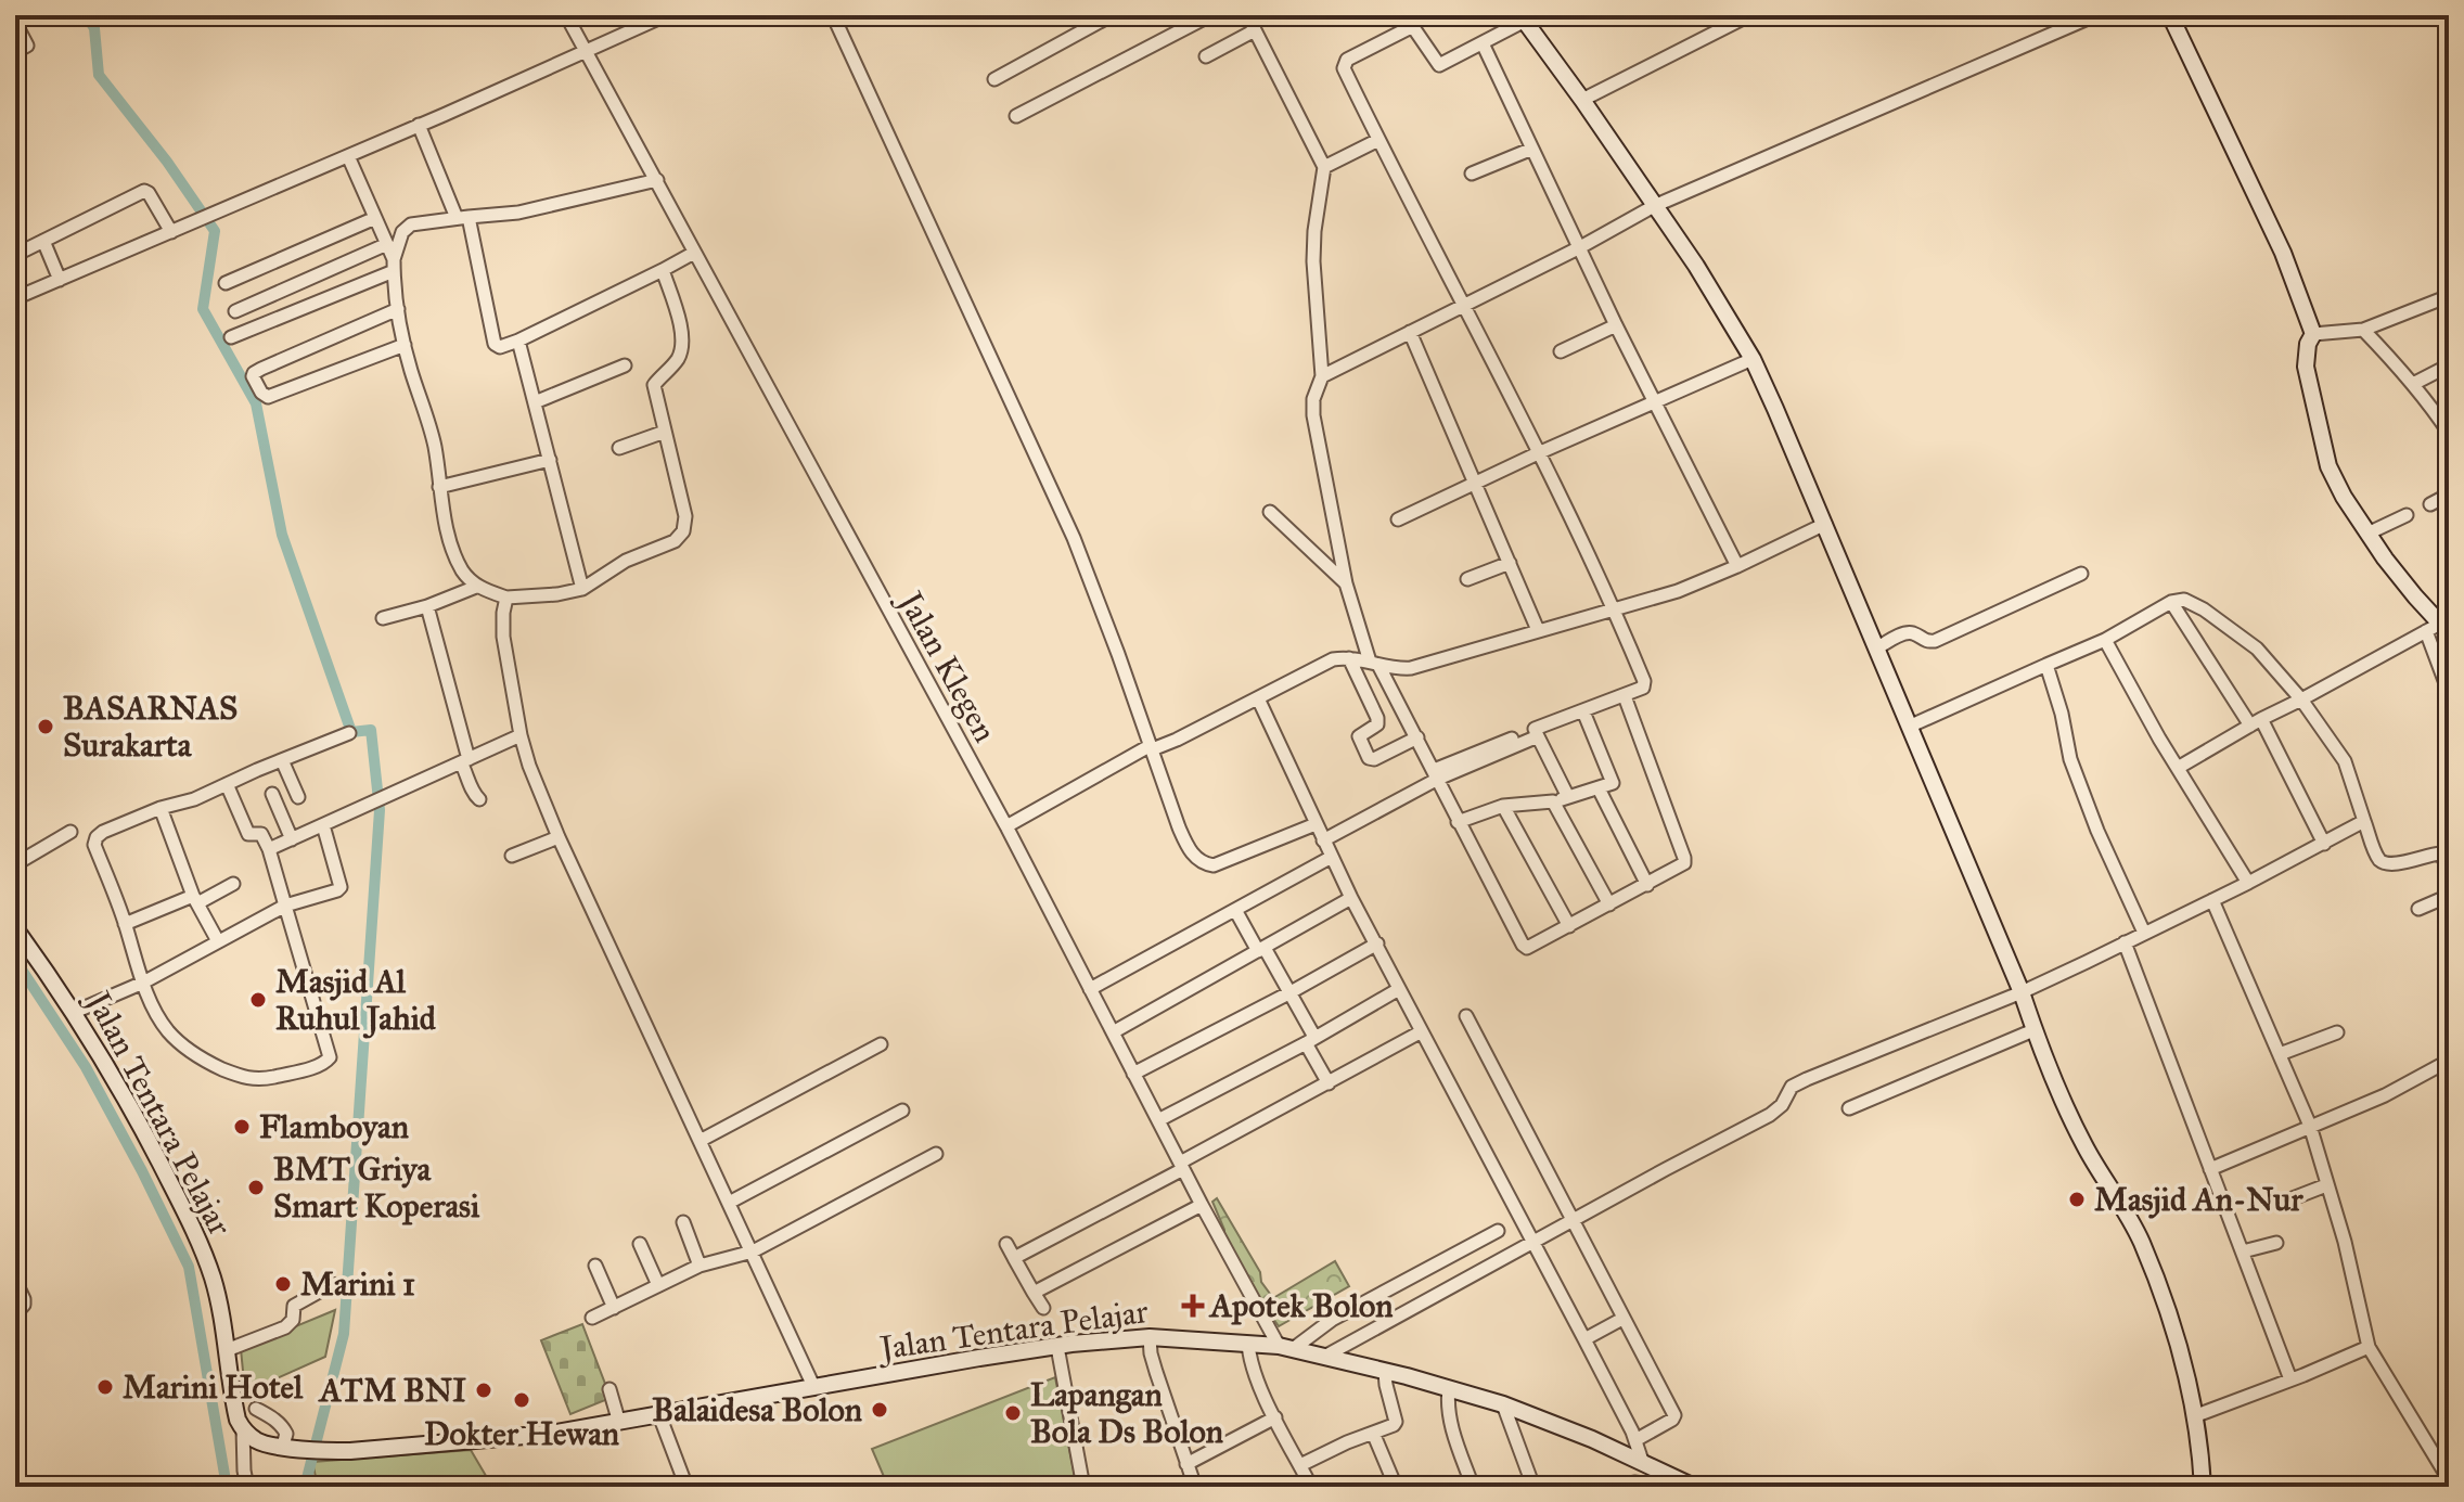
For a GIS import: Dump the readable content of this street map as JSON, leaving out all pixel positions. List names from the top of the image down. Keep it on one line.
{"streets":{"street":["Jalan Klegen","Jalan Tentara Pelajar"]},"crossings":[["Jalan Klegen","Jalan Tentara Pelajar"]],"places":{"other":["BASARNAS Surakarta","Masjid Al Ruhul Jahid","Flamboyan","BMT Griya Smart Koperasi","Masjid An-Nur","Marini 1","Marini Hotel","ATM BNI","Dokter Hewan","Balaidesa Bolon","Lapangan Bola Ds Bolon"],"health":["Apotek Bolon"]}}
